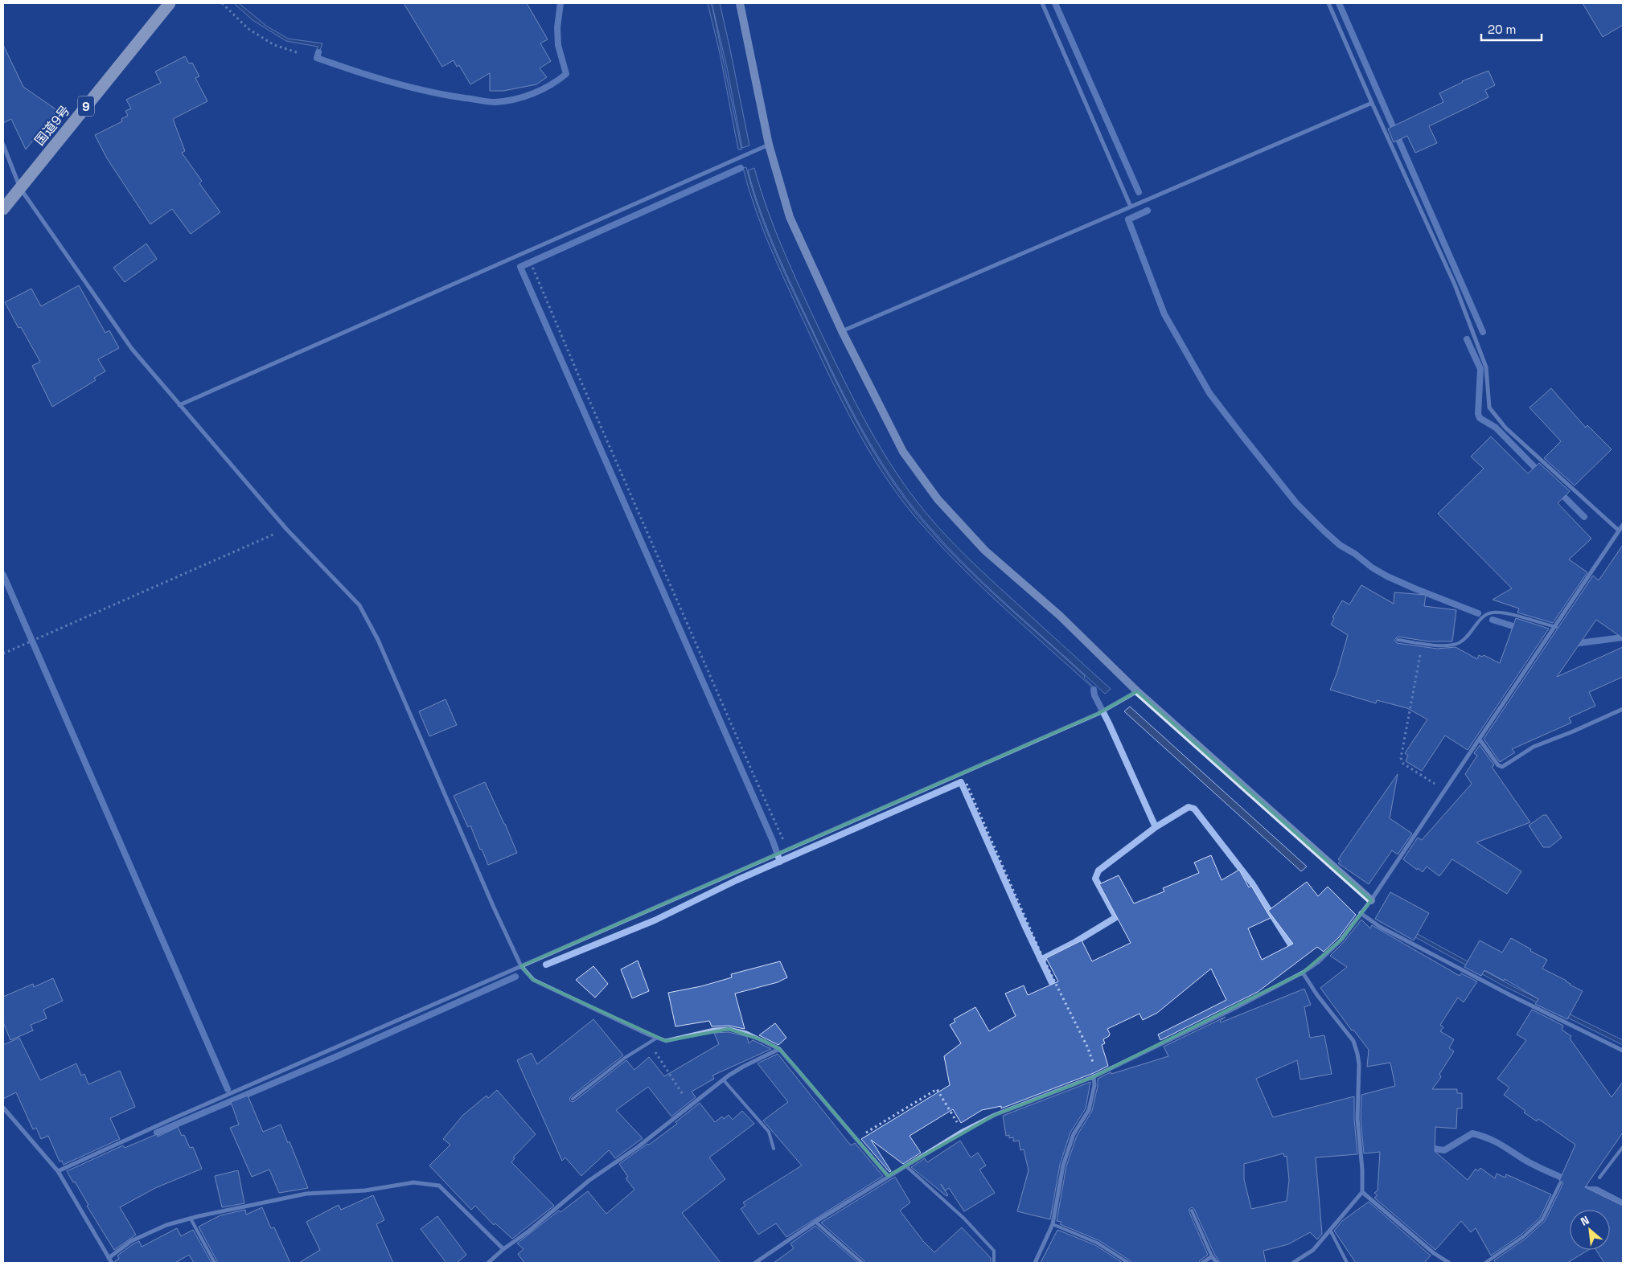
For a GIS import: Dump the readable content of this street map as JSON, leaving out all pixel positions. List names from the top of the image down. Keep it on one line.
{"streets":{"highway":["9","国道9号"]},"scale_bar":"20 m","north":"top left"}
